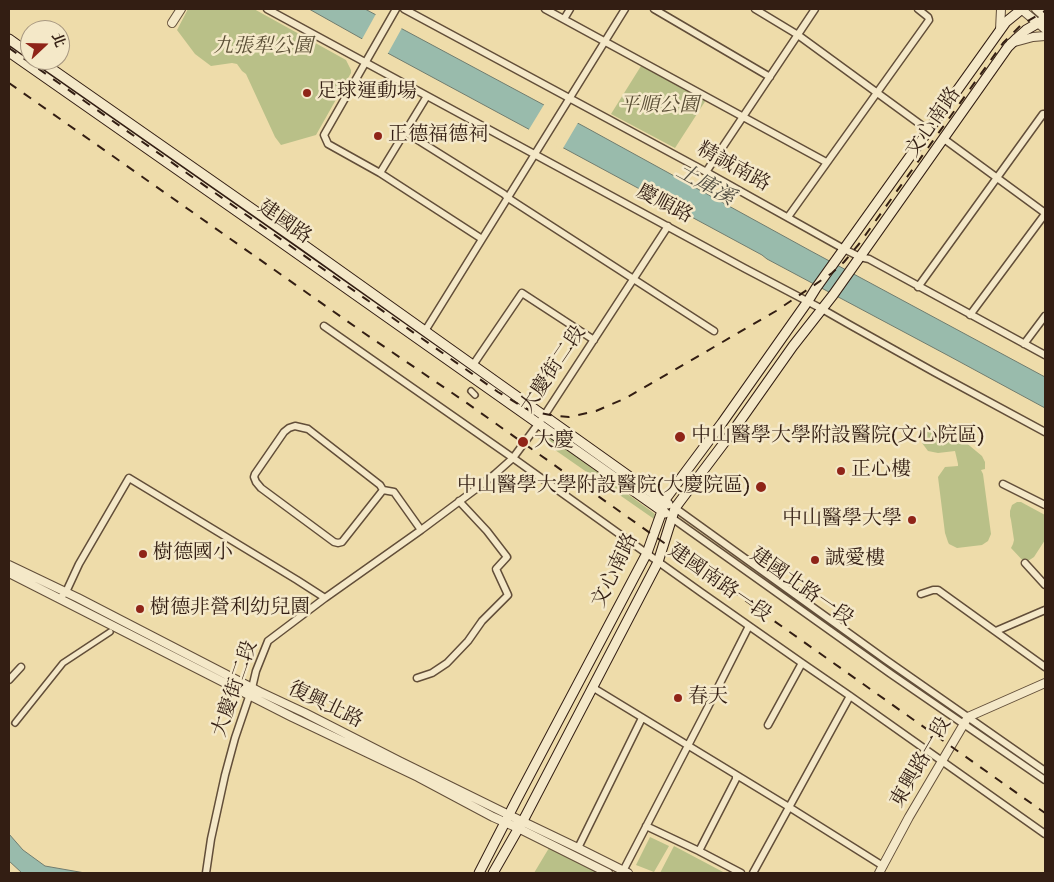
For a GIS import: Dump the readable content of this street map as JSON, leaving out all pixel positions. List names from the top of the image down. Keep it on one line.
{"streets":{"main road":["文心南路","建國路","建國北路一段"],"street":["精誠南路","慶順路","大慶街二段","建國南路一段","復興北路","東興路一段"]},"crossings":[["文心南路","精誠南路"],["文心南路","慶順路"],["文心南路","建國南路一段"],["文心南路","建國北路一段"],["文心南路","復興北路"],["慶順路","大慶街二段"],["建國路","大慶街二段"],["建國路","建國北路一段"],["大慶街二段","建國南路一段"],["大慶街二段","建國北路一段"],["大慶街二段","復興北路"],["建國南路一段","東興路一段"],["建國北路一段","東興路一段"]],"water":["土庫溪"],"parks":["九張犁公園","平順公園"],"places":["足球運動場","正德福德祠","中山醫學大學附設醫院(文心院區)","大慶","正心樓","中山醫學大學附設醫院(大慶院區)","中山醫學大學","樹德國小","誠愛樓","樹德非營利幼兒園","春天"],"north":"right"}
